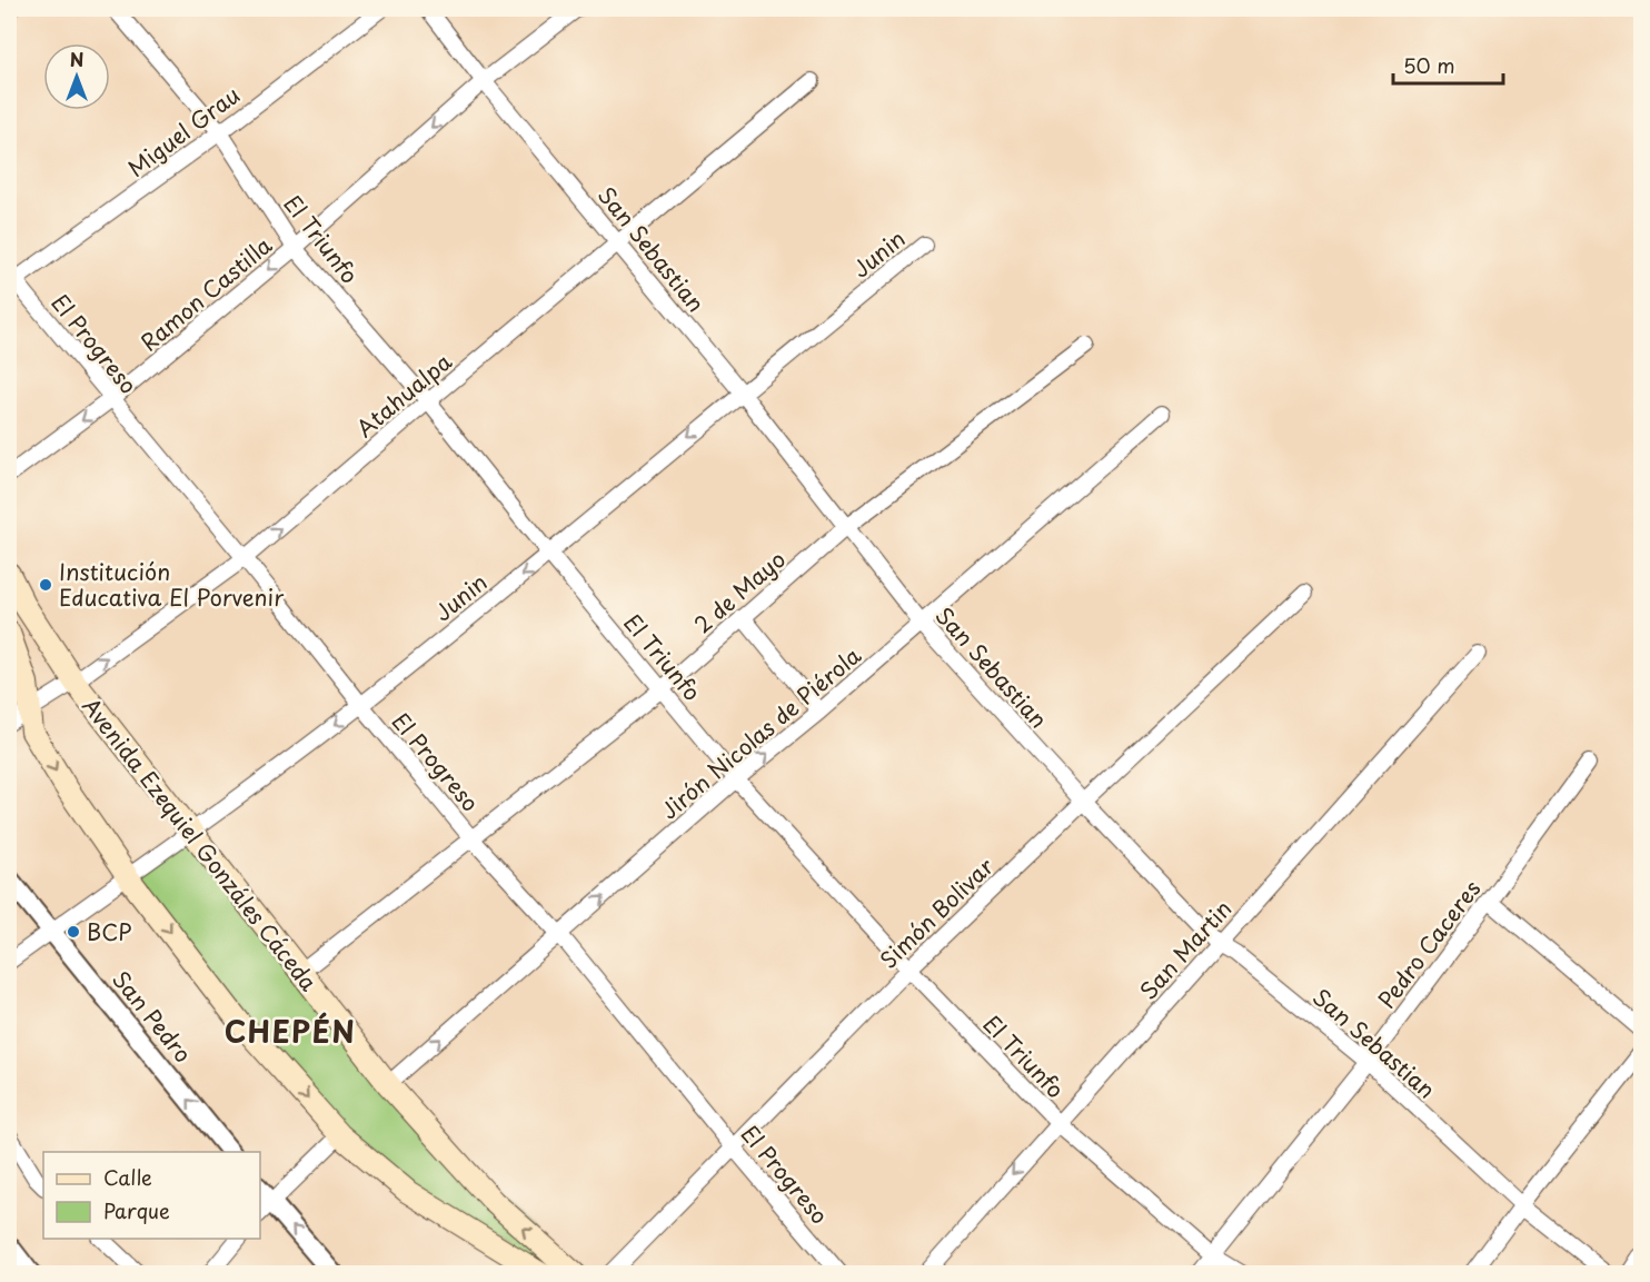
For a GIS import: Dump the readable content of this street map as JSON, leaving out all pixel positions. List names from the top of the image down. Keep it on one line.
{"streets":{"main road":["Avenida Ezequiel Gonzáles Cáceda"],"street":["Miguel Grau","El Triunfo","San Sebastian","Junin","Ramon Castilla","El Progreso","Atahualpa","2 de Mayo","Jirón Nicolas de Piérola","Simón Bolivar","Pedro Caceres","San Martin","San Pedro"]},"crossings":[["Miguel Grau","El Triunfo"],["Miguel Grau","El Progreso"],["El Triunfo","Junin"],["El Triunfo","Ramon Castilla"],["El Triunfo","Atahualpa"],["El Triunfo","2 de Mayo"],["El Triunfo","Jirón Nicolas de Piérola"],["El Triunfo","Simón Bolivar"],["El Triunfo","Pedro Caceres"],["El Triunfo","San Martin"],["San Sebastian","Junin"],["San Sebastian","Ramon Castilla"],["San Sebastian","Atahualpa"],["San Sebastian","2 de Mayo"],["San Sebastian","Jirón Nicolas de Piérola"],["San Sebastian","Simón Bolivar"],["San Sebastian","Pedro Caceres"],["San Sebastian","San Martin"],["Junin","El Progreso"],["Junin","Avenida Ezequiel Gonzáles Cáceda"],["Junin","San Pedro"],["Ramon Castilla","El Progreso"],["El Progreso","Atahualpa"],["El Progreso","2 de Mayo"],["El Progreso","Jirón Nicolas de Piérola"],["El Progreso","Simón Bolivar"],["Atahualpa","Avenida Ezequiel Gonzáles Cáceda"],["2 de Mayo","Avenida Ezequiel Gonzáles Cáceda"],["Jirón Nicolas de Piérola","Avenida Ezequiel Gonzáles Cáceda"]],"one_way":["Junin","Ramon Castilla","Atahualpa","Jirón Nicolas de Piérola","San Pedro"],"districts":["CHEPÉN"],"places":["Institución Educativa El Porvenir","BCP"],"legend":["Calle","Parque"],"scale_bar":"50 m","north":"top"}
